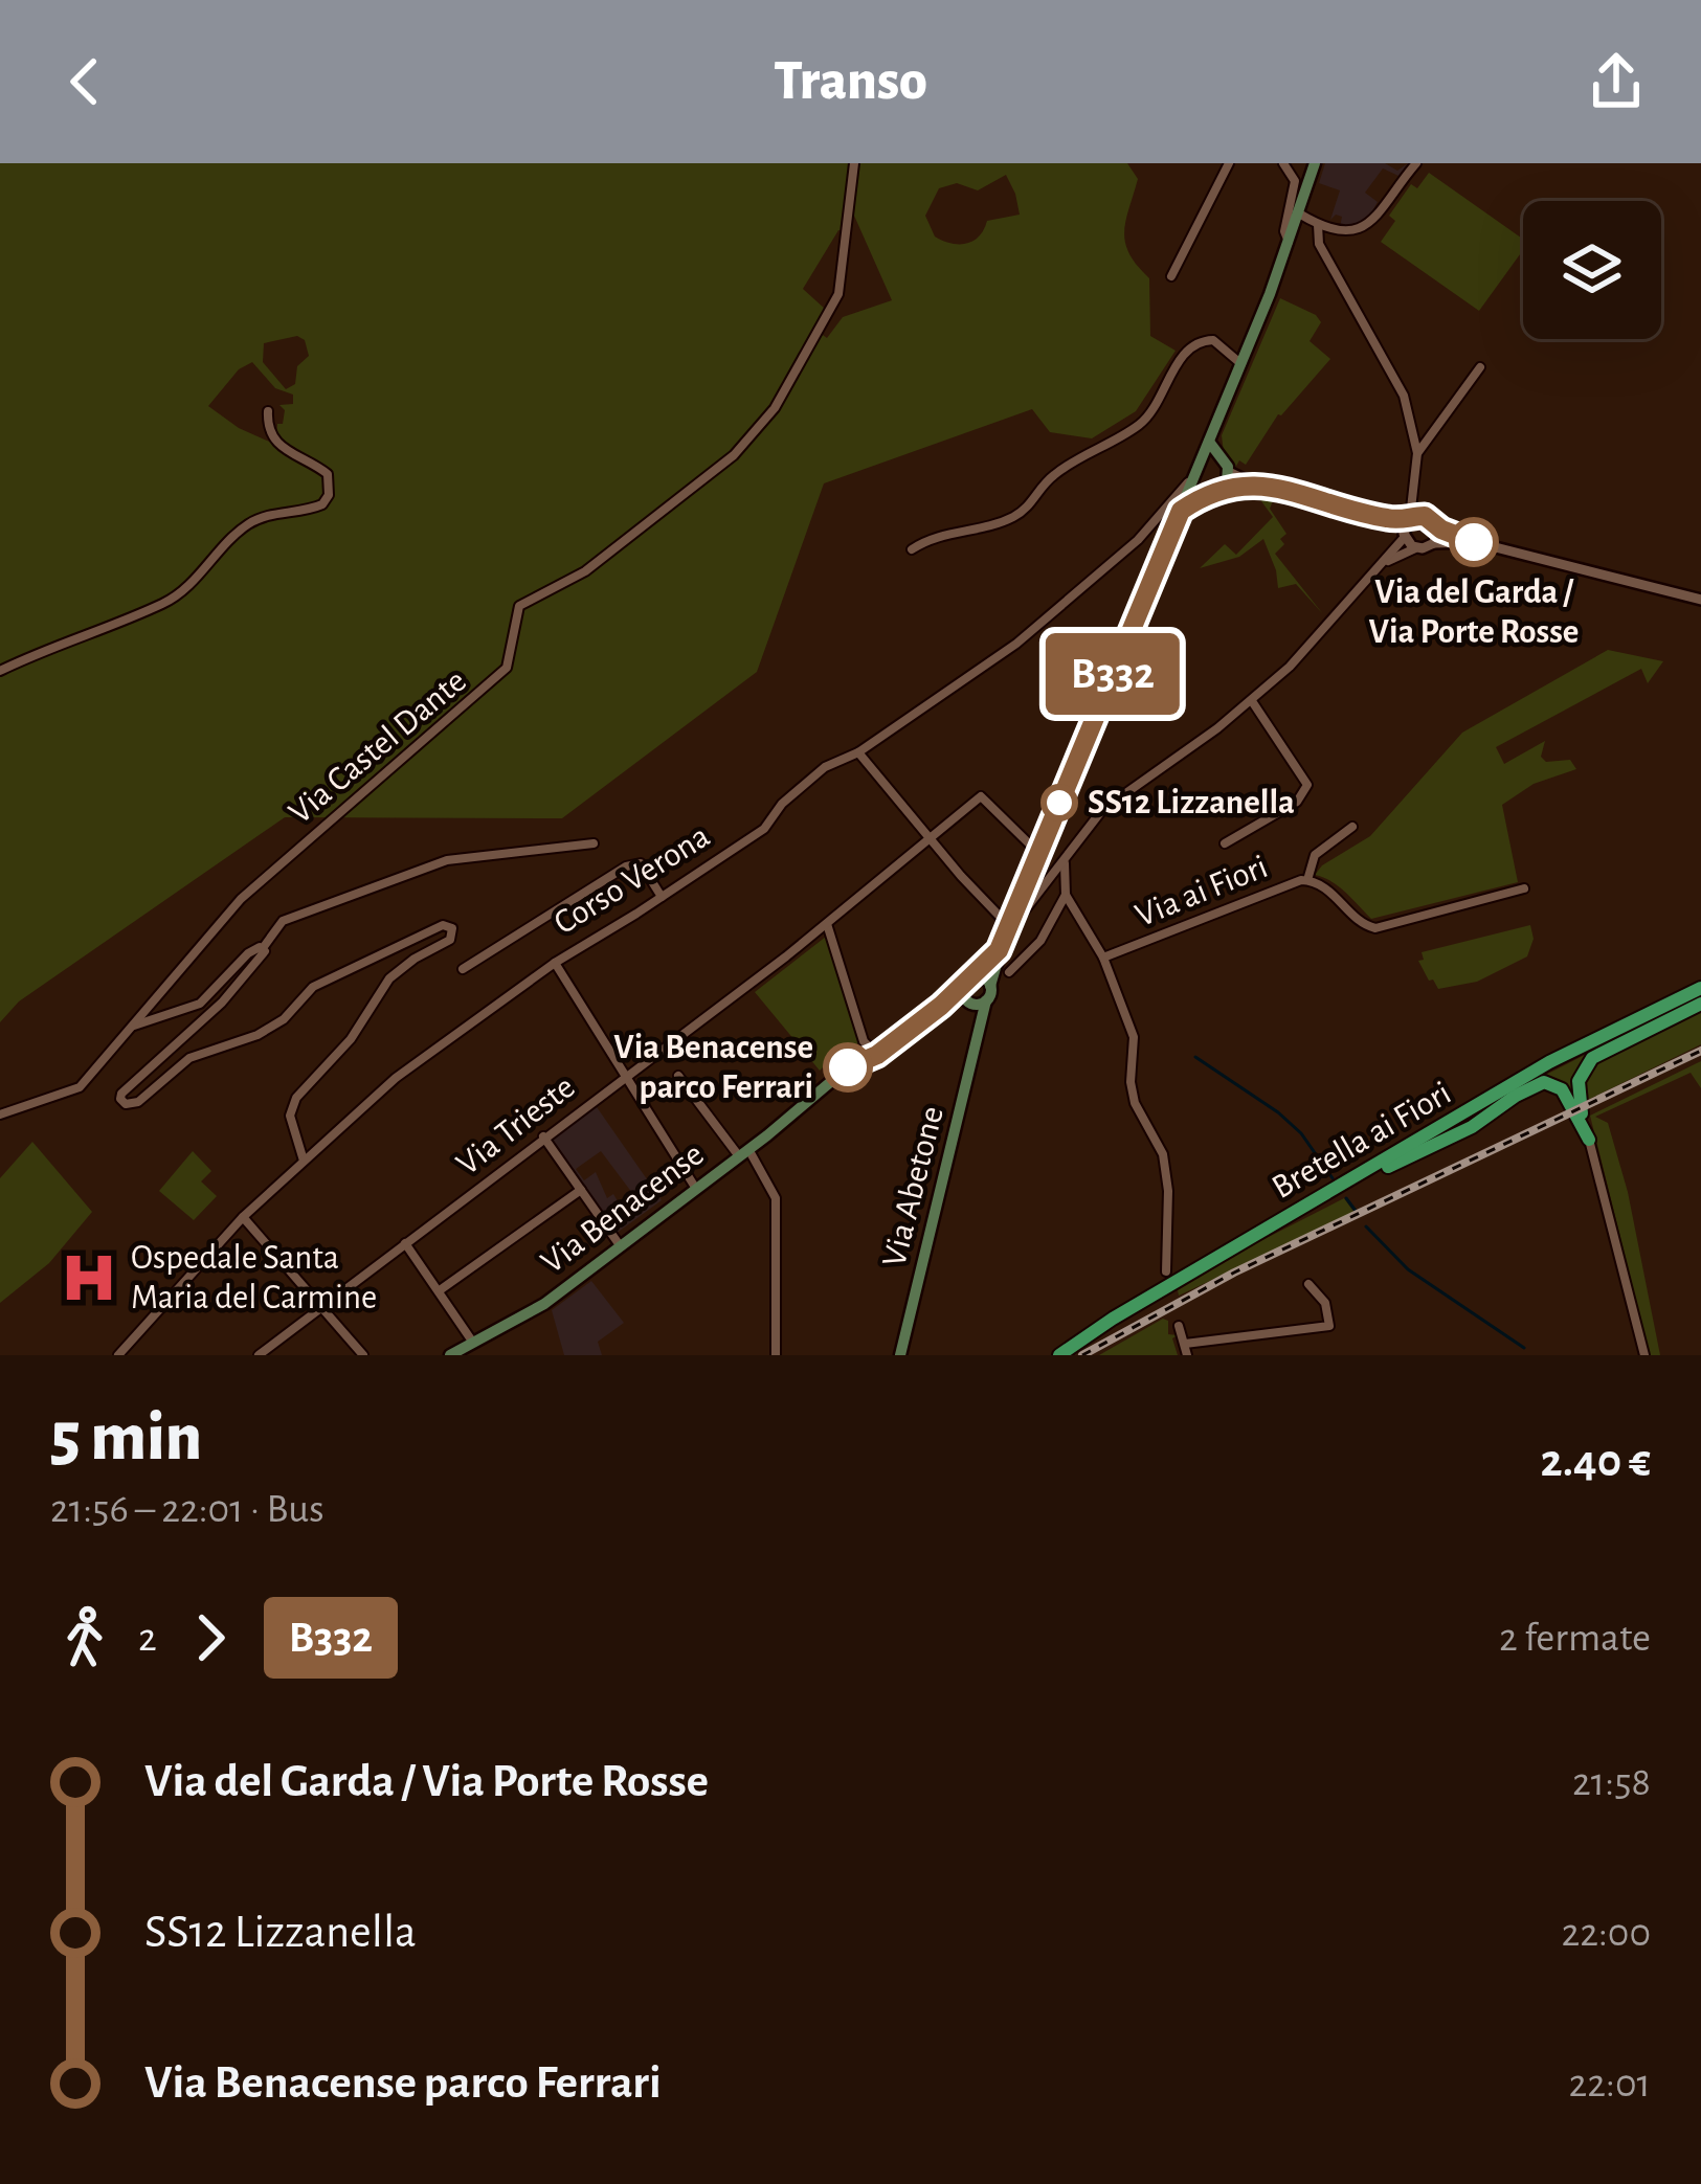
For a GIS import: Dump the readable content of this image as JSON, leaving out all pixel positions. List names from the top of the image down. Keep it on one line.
{"streets":{"main road":["Bretella ai Fiori","Via Abetone","Via Benacense"],"street":["Via Castel Dante","Corso Verona","Via ai Fiori","Via Trieste"]},"crossings":[["Via Abetone","Via Benacense"]],"places":{"other":["Via del Garda / Via Porte Rosse","SS12 Lizzanella","Via Benacense parco Ferrari"],"hospital":["Ospedale Santa Maria del Carmine"]},"lines":["bus line B332"],"page":{"header":"Transo","on_map":"B332","heading":["5 min","21:56 – 22:01 · Bus","2.40 €"],"legs":["2","B332","2 fermate"],"list":[{"name":"Via del Garda / Via Porte Rosse","value":"21:58"},{"name":"SS12 Lizzanella","value":"22:00"},{"name":"Via Benacense parco Ferrari","value":"22:01"}]}}
